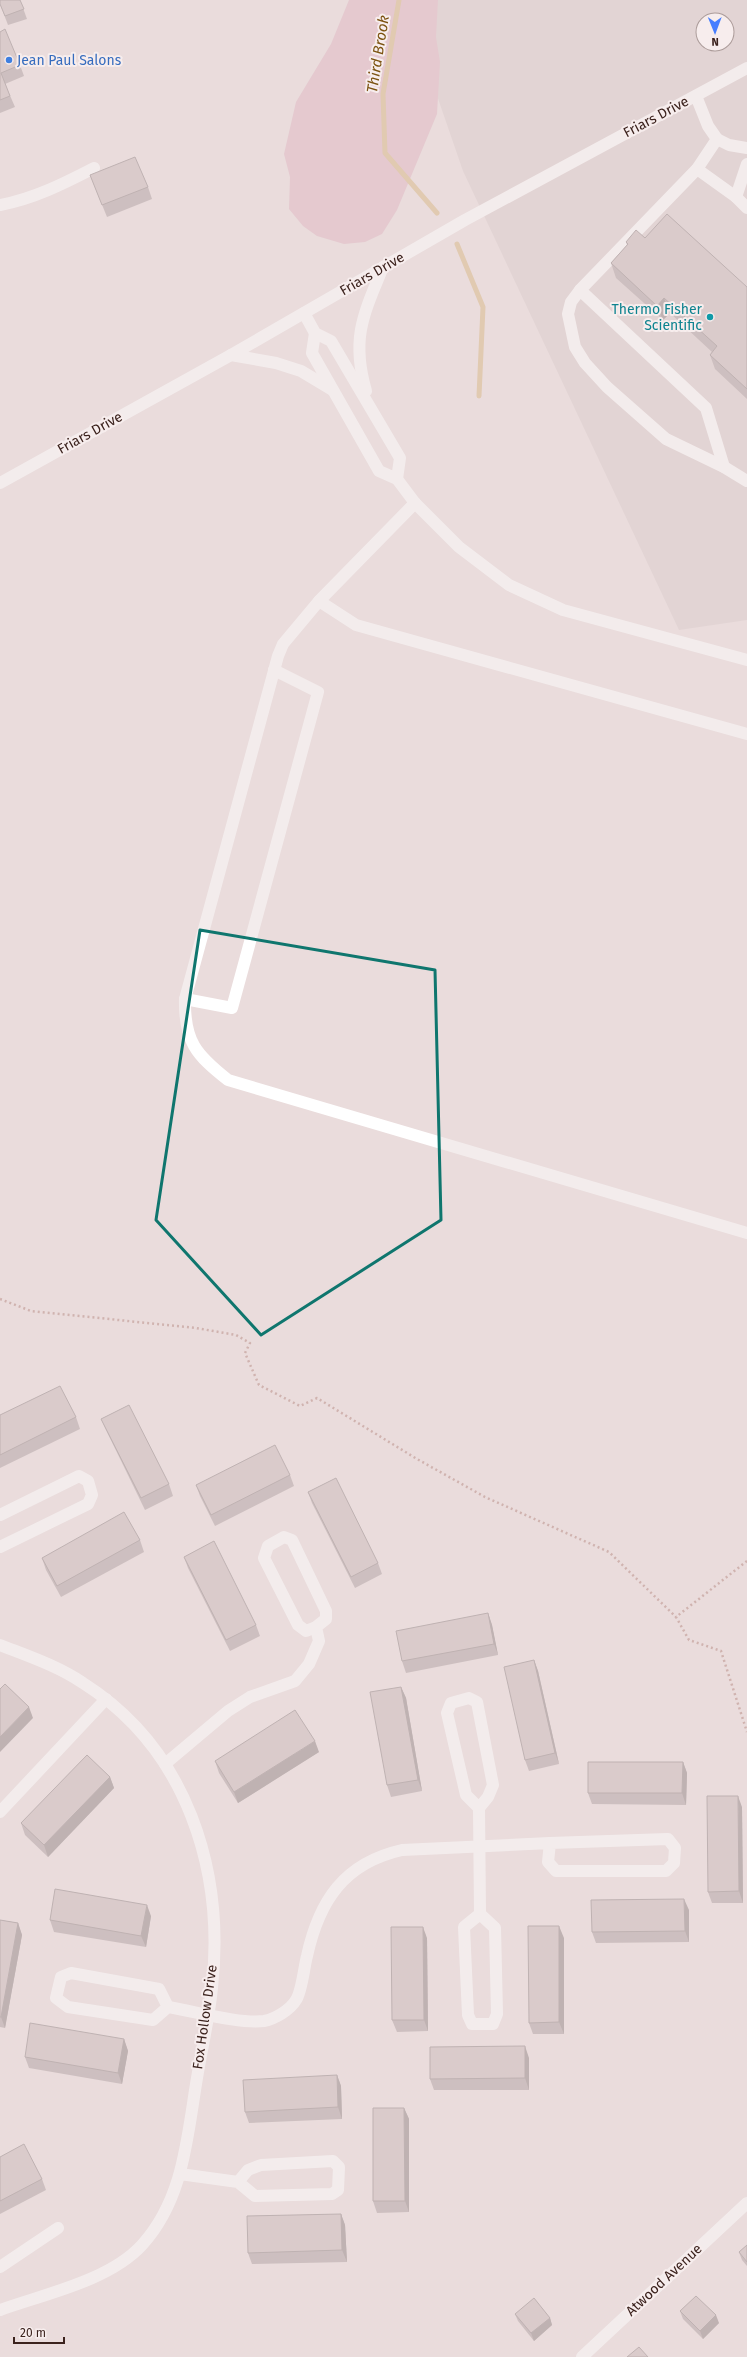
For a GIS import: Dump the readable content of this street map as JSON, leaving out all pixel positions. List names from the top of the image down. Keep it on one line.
{"streets":{"street":["Friars Drive","Fox Hollow Drive","Atwood Avenue"]},"water":["Third Brook"],"places":["Jean Paul Salons","Thermo Fisher Scientific"],"scale_bar":"20 m","north":"bottom"}
